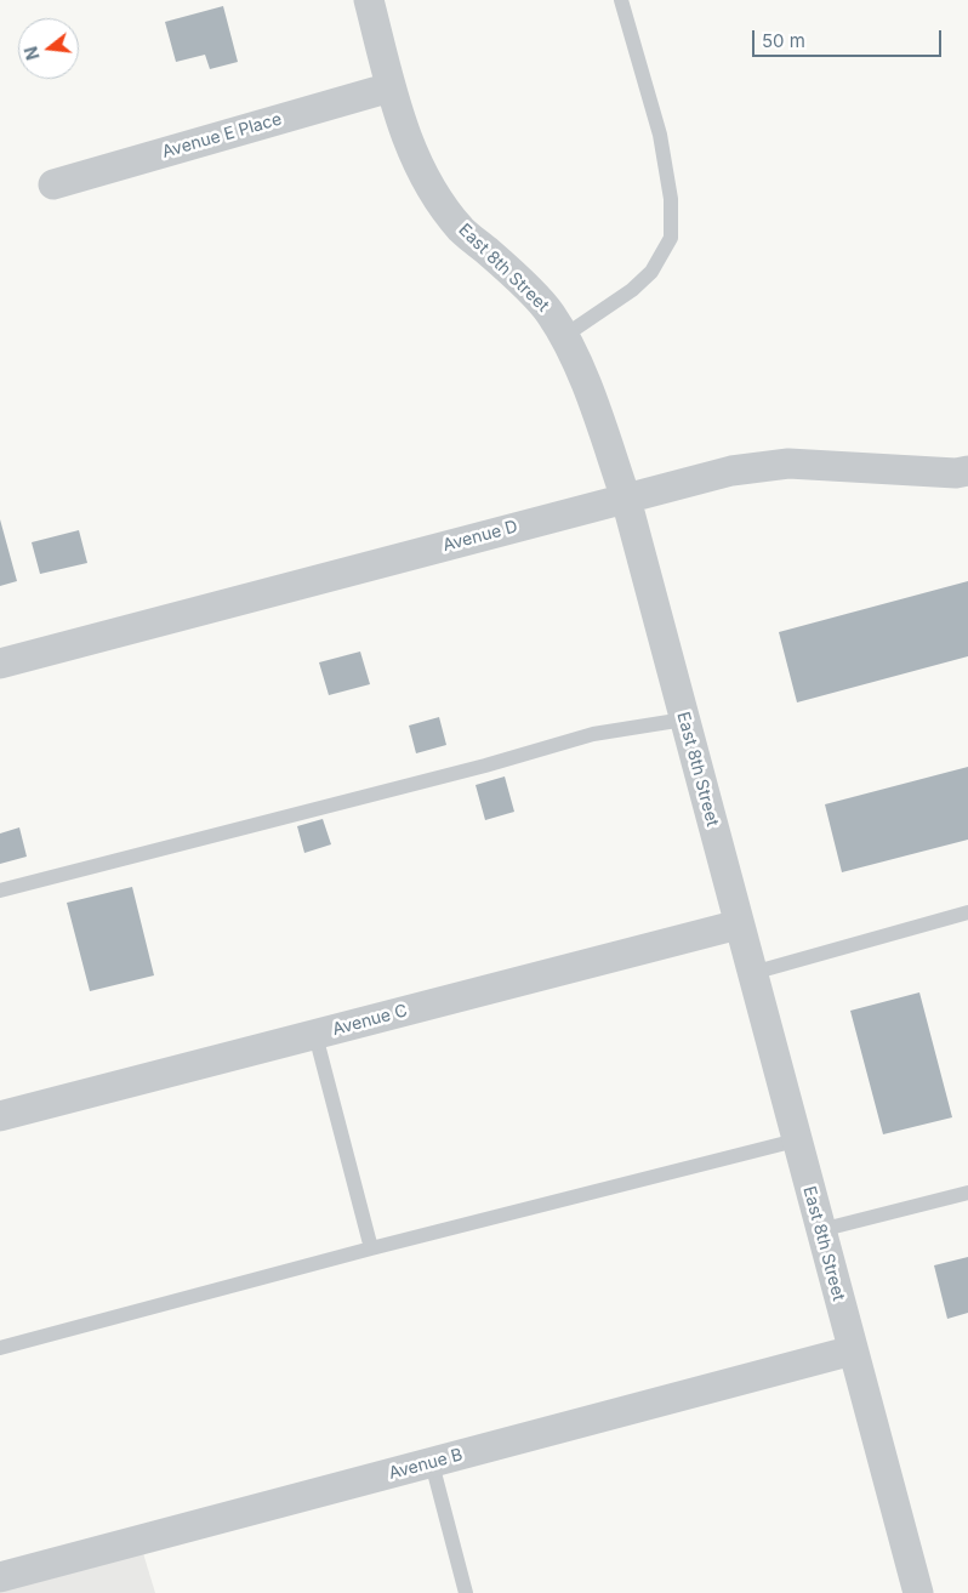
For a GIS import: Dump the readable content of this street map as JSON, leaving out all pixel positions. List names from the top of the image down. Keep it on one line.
{"streets":{"street":["Avenue E Place","East 8th Street","Avenue D","Avenue C","Avenue B"]},"crossings":[["Avenue E Place","East 8th Street"],["East 8th Street","Avenue D"],["East 8th Street","Avenue C"],["East 8th Street","Avenue B"]],"scale_bar":"50 m","north":"left"}
